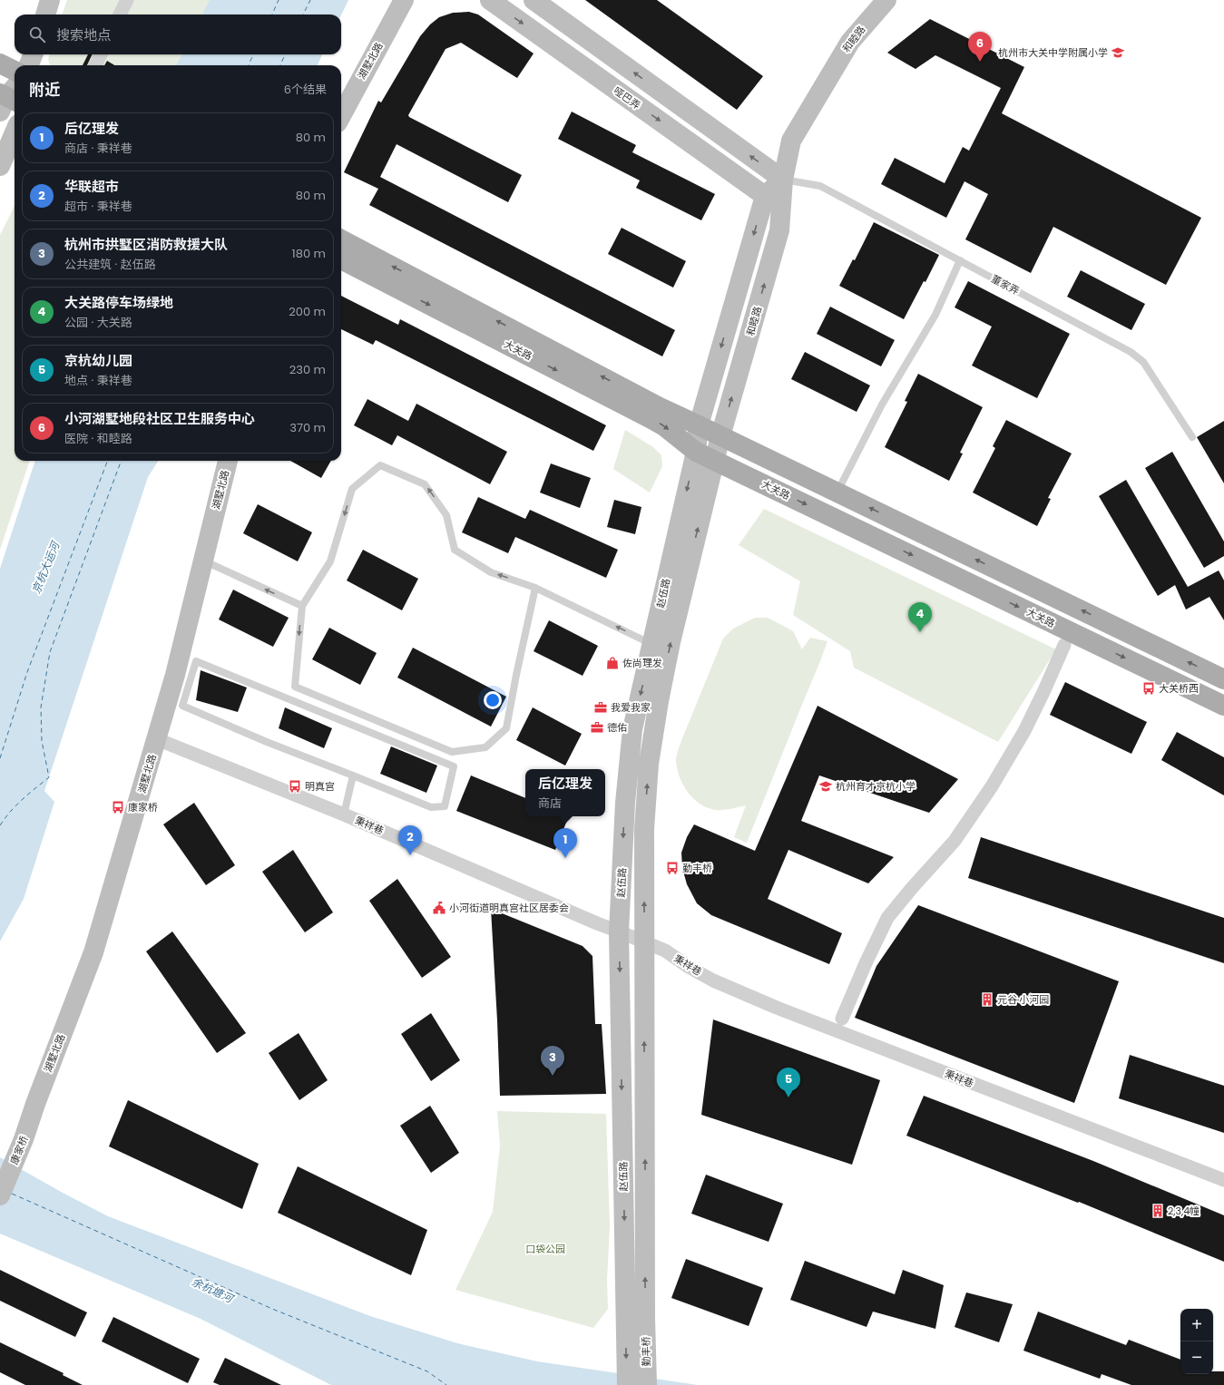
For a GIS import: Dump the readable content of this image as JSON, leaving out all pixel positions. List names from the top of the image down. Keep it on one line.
{"streets":{"main road":["和睦路","湖墅北路","哑巴弄","大关路","赵伍路","康家桥","勤丰桥"],"street":["秉祥巷"],"lane":["董家弄"]},"crossings":[["和睦路","董家弄"],["和睦路","大关路"],["和睦路","赵伍路"],["湖墅北路","秉祥巷"],["湖墅北路","康家桥"],["大关路","赵伍路"],["赵伍路","秉祥巷"],["赵伍路","勤丰桥"]],"water":["京杭大运河","余杭塘河"],"parks":["口袋公园"],"places":{"school or university":["杭州市大关中学附属小学","杭州育才京杭小学"],"shop":["佐尚理发"],"bus stop":["大关桥西","明真宫","康家桥","勤丰桥"],"office":["我爱我家","德佑"],"public building":["小河街道明真宫社区居委会"],"building":["元谷·小河园","2,3,4幢"]},"page":{"search":"搜索地点","pins":["6","4","2","1","3","5"],"heading":["附近","6个结果"],"list":[{"mark":"1","name":"后亿理发","note":"商店 · 秉祥巷","value":"80 m"},{"mark":"2","name":"华联超市","note":"超市 · 秉祥巷","value":"80 m"},{"mark":"3","name":"杭州市拱墅区消防救援大队","note":"公共建筑 · 赵伍路","value":"180 m"},{"mark":"4","name":"大关路停车场绿地","note":"公园 · 大关路","value":"200 m"},{"mark":"5","name":"京杭幼儿园","note":"地点 · 秉祥巷","value":"230 m"},{"mark":"6","name":"小河湖墅地段社区卫生服务中心","note":"医院 · 和睦路","value":"370 m"}],"popup":["后亿理发","商店"],"map_buttons":["+","−"]}}
